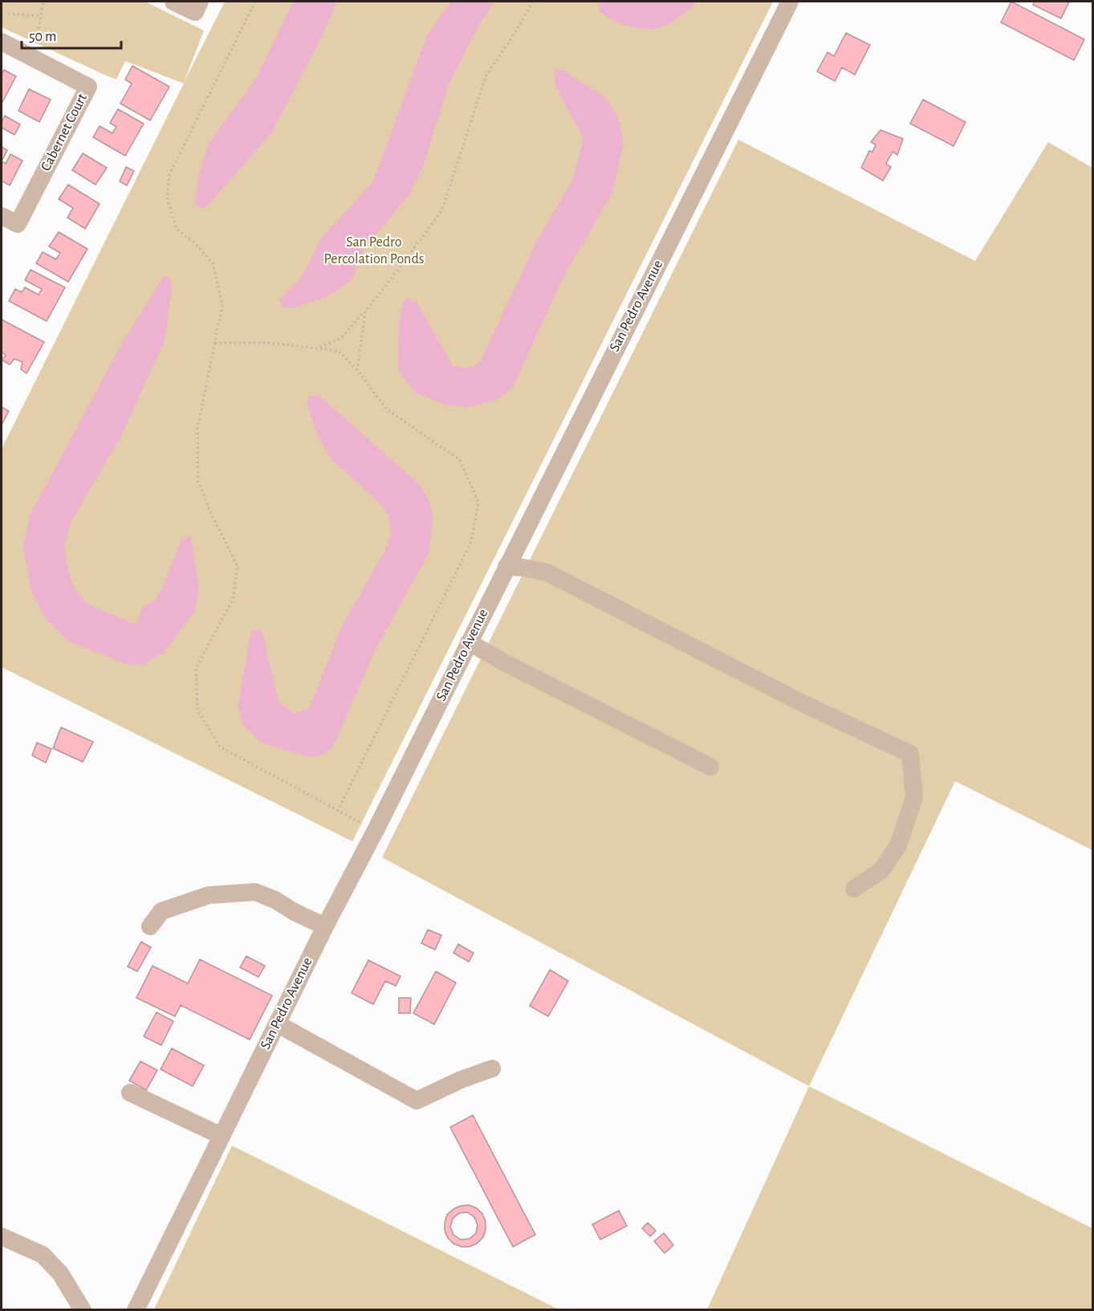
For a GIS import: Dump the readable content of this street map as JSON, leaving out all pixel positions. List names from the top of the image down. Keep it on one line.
{"streets":{"street":["Cabernet Court","San Pedro Avenue"]},"parks":["San Pedro Percolation Ponds"],"scale_bar":"50 m"}
